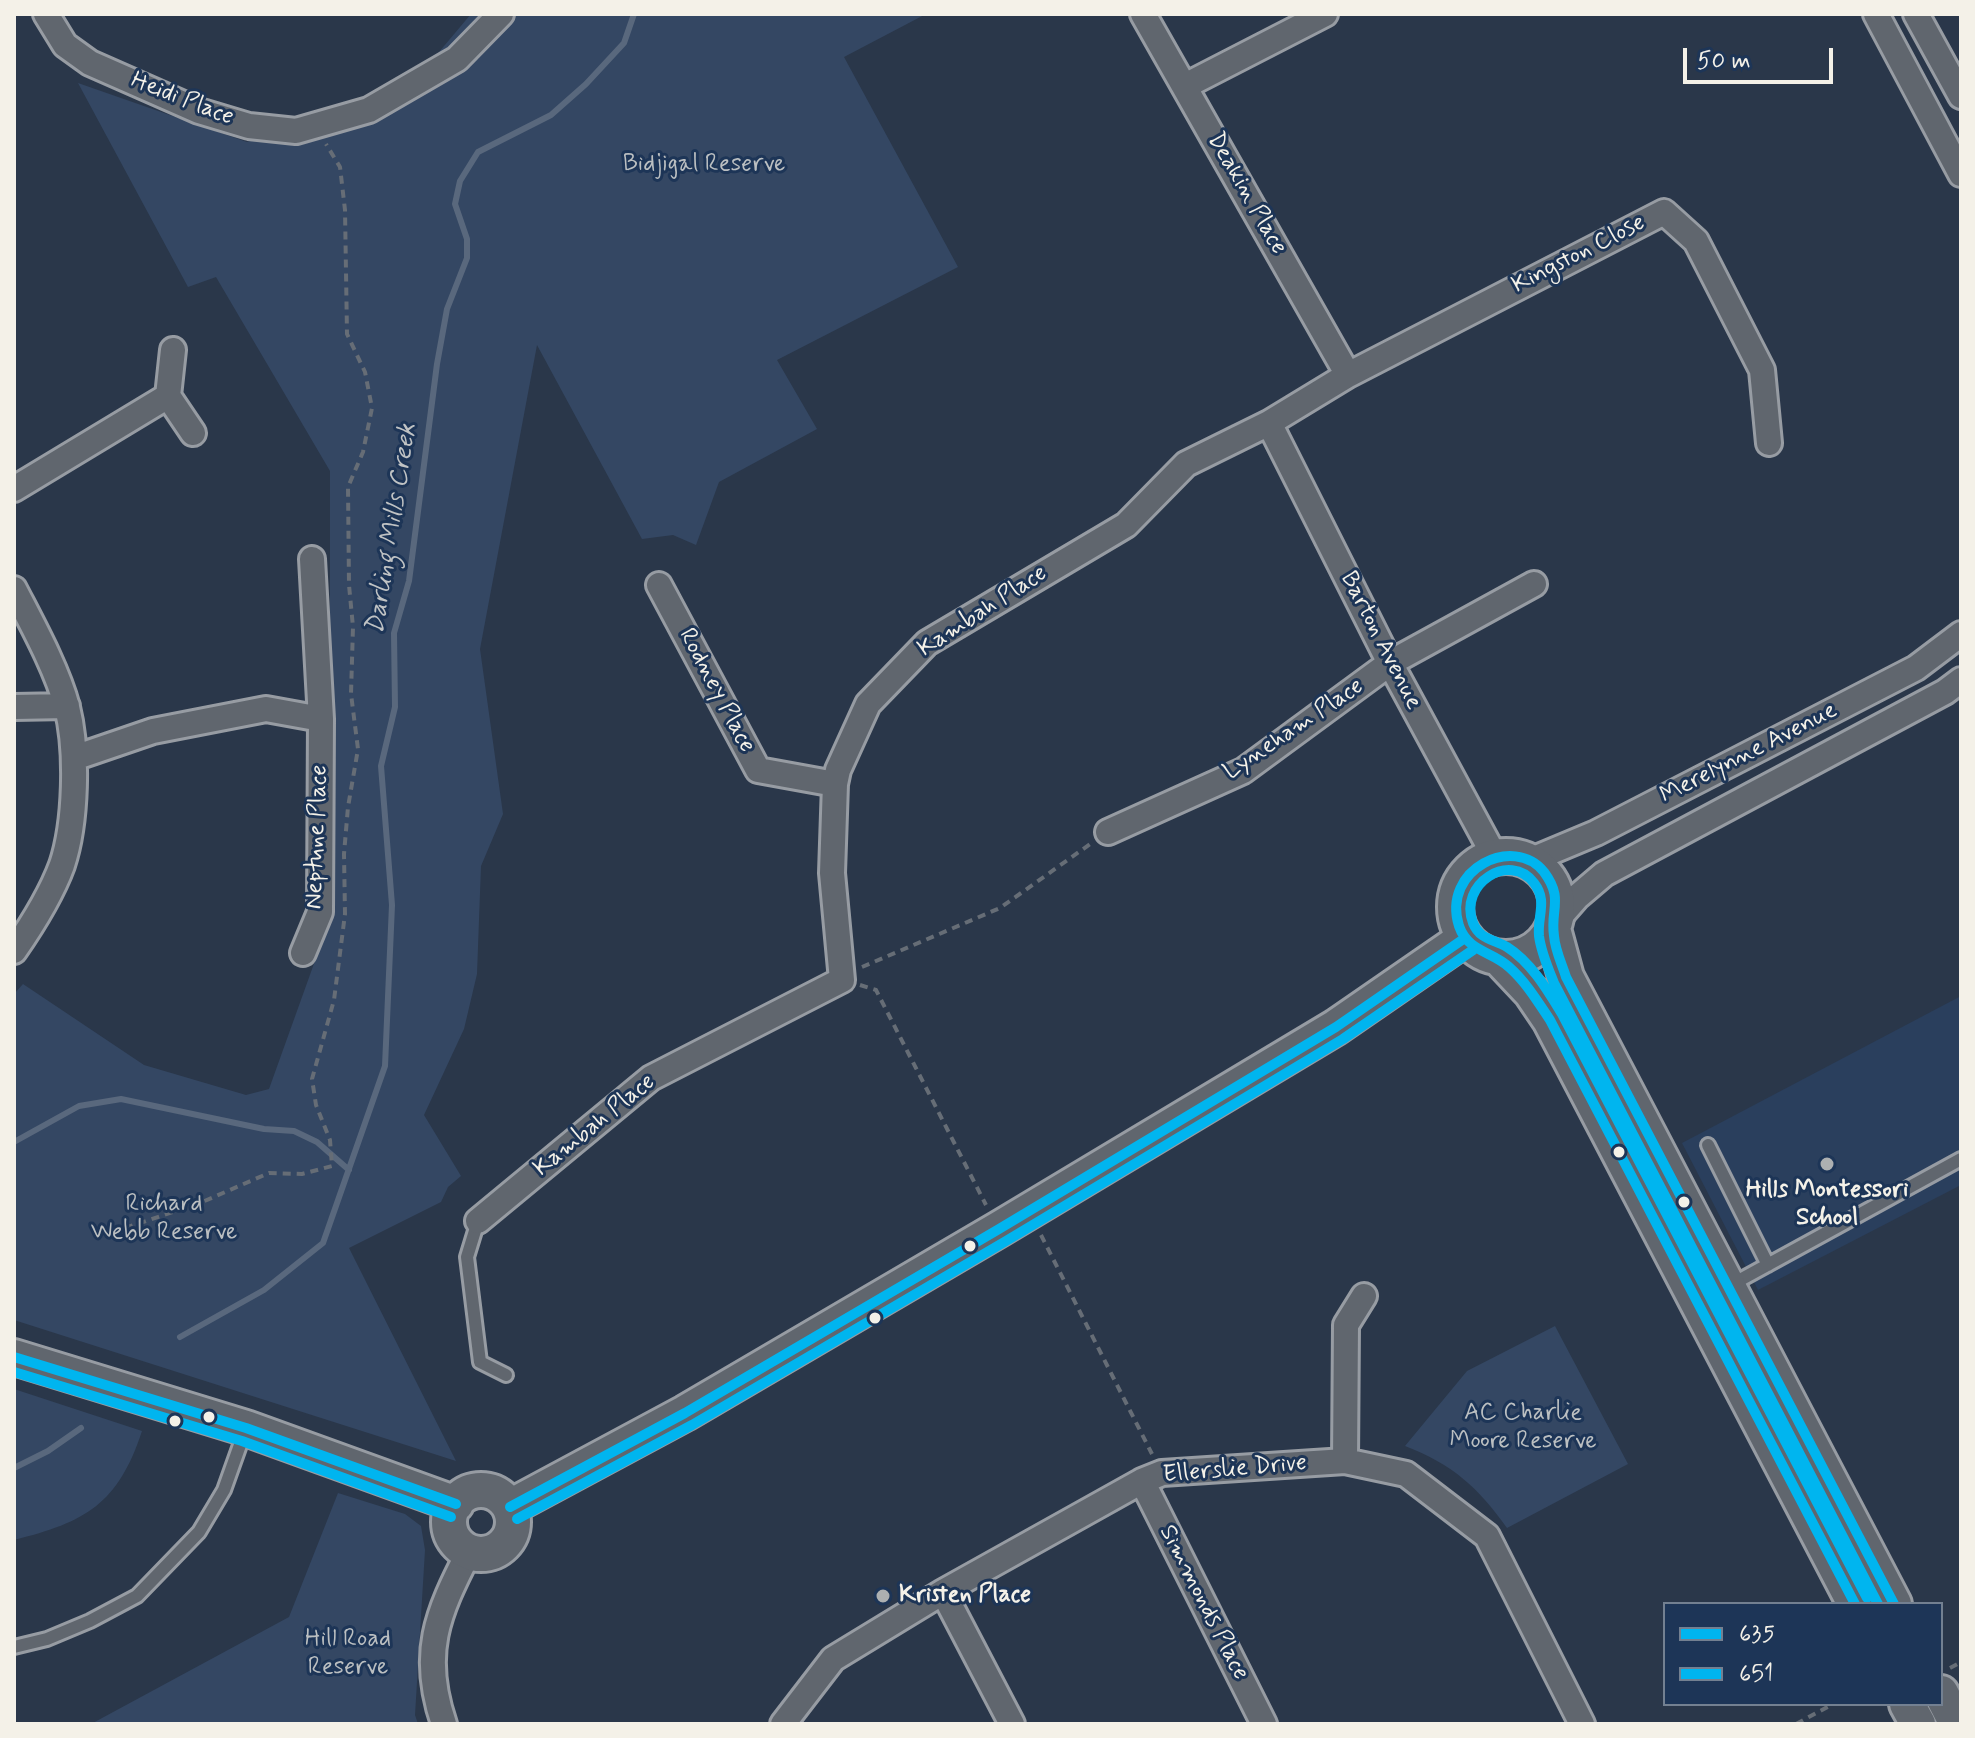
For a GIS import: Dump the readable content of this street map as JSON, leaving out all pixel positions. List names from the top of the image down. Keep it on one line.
{"streets":{"street":["Heidi Place","Deakin Place","Kingston Close","Kambah Place","Barton Avenue","Rodney Place","Lyneham Place","Merelynne Avenue","Neptune Place","Ellerslie Drive","Simmonds Place"]},"crossings":[["Deakin Place","Kingston Close"],["Deakin Place","Kambah Place"],["Kingston Close","Kambah Place"],["Kambah Place","Barton Avenue"],["Kambah Place","Rodney Place"],["Barton Avenue","Lyneham Place"],["Barton Avenue","Merelynne Avenue"],["Ellerslie Drive","Simmonds Place"]],"water":["Darling Mills Creek"],"parks":["Bidjigal Reserve","Richard Webb Reserve","AC Charlie Moore Reserve","Hill Road Reserve"],"places":["Hills Montessori School","Kristen Place"],"lines":["transit line 635","transit line 651"],"legend":["635","651"],"scale_bar":"50 m"}
